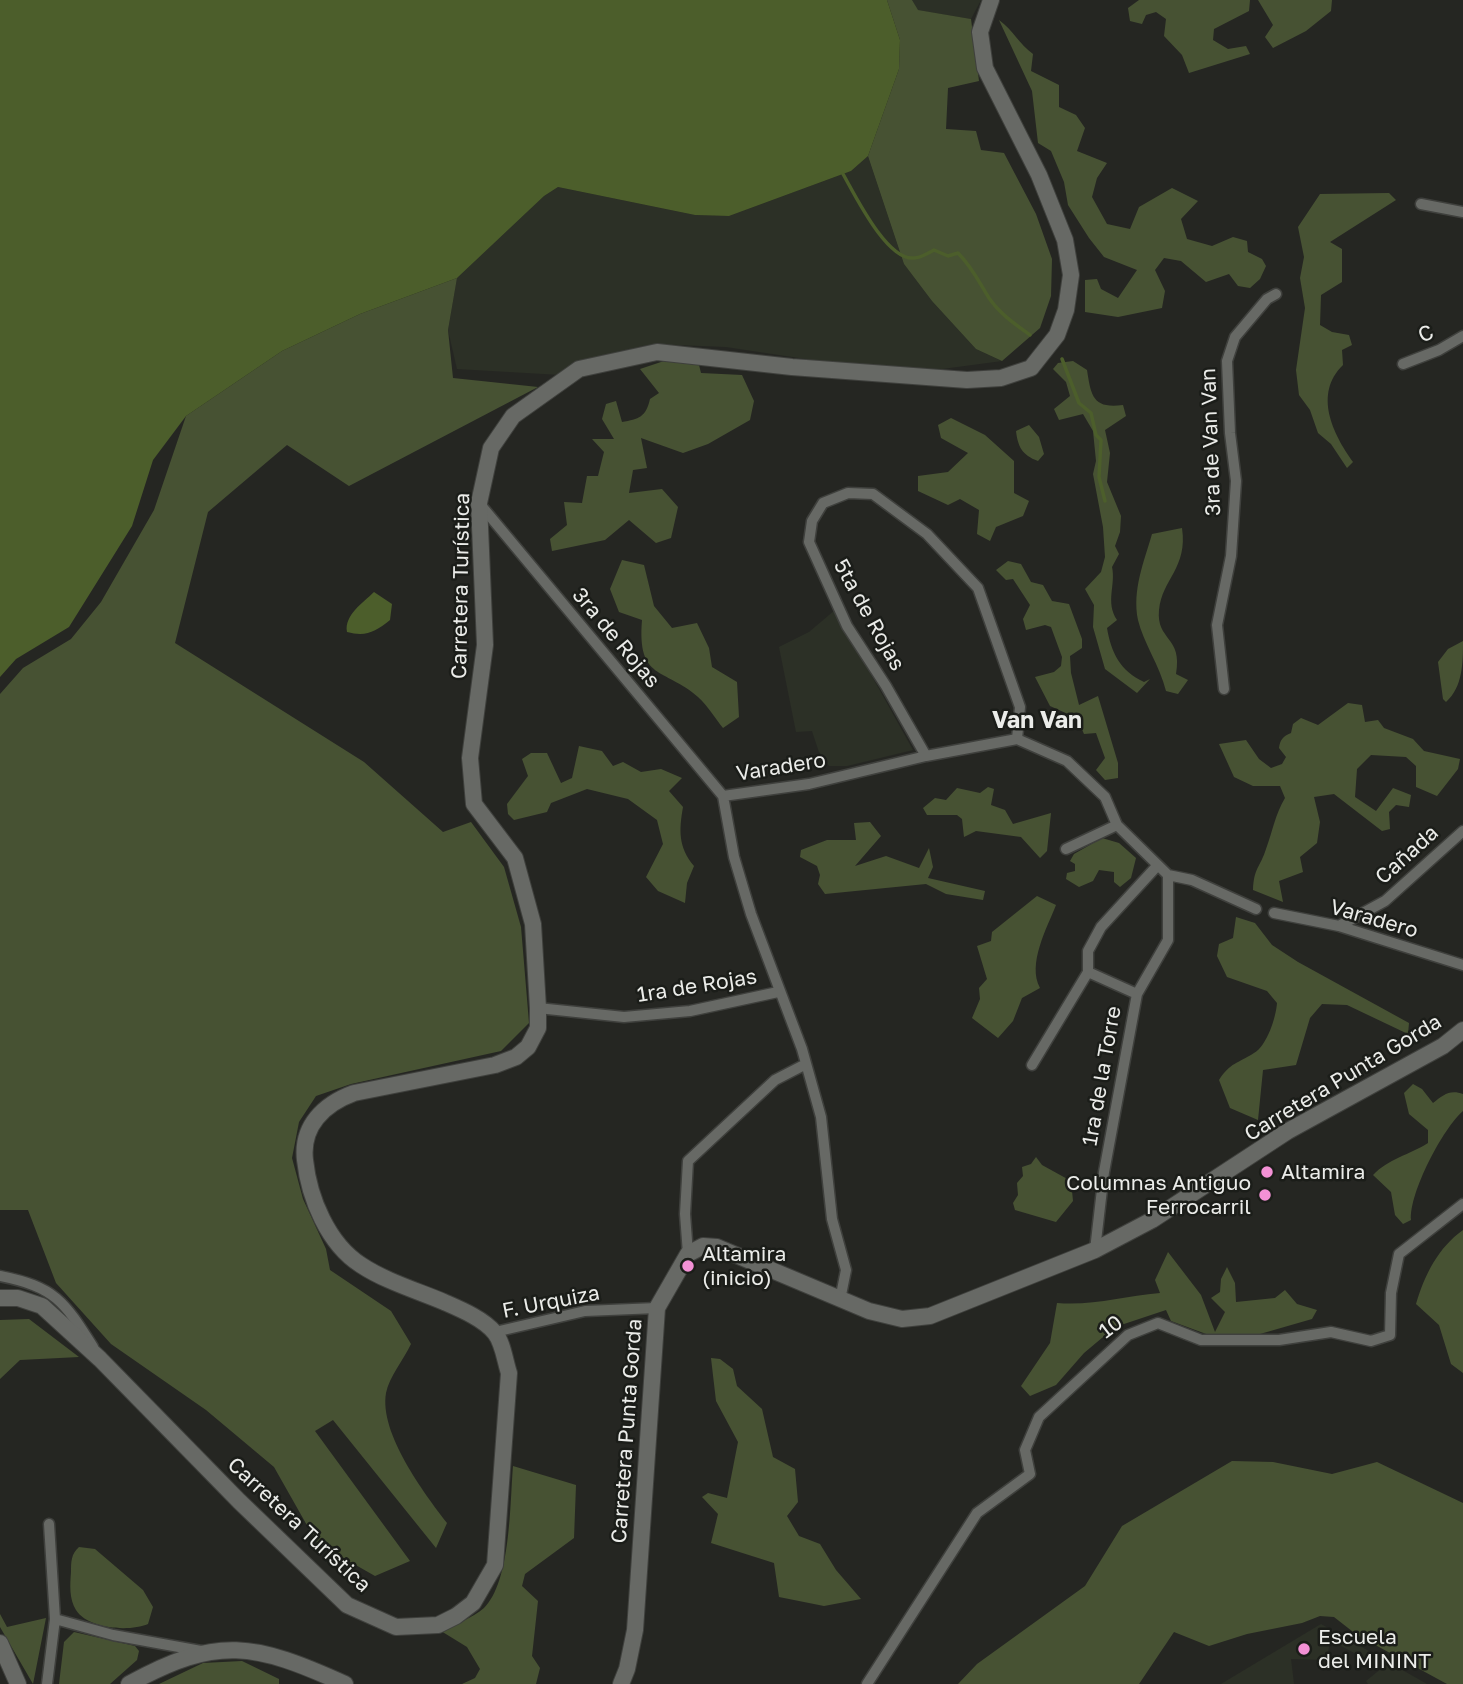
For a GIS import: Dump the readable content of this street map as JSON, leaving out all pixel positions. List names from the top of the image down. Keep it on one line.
{"streets":{"main road":["Carretera Turística","Carretera Punta Gorda"],"street":["C","3ra de Van Van","5ta de Rojas","3ra de Rojas","Varadero","Cañada","1ra de Rojas","1ra de la Torre","F. Urquiza","10"]},"crossings":[["Carretera Turística","3ra de Rojas"],["Carretera Turística","1ra de Rojas"],["Carretera Turística","F. Urquiza"],["5ta de Rojas","Varadero"],["3ra de Rojas","Varadero"],["Varadero","Cañada"],["Varadero","1ra de Rojas"],["Varadero","Carretera Punta Gorda"],["1ra de la Torre","Carretera Punta Gorda"],["Carretera Punta Gorda","F. Urquiza"]],"districts":["Van Van"],"places":["Altamira","Columnas Antiguo Ferrocarril","Altamira (inicio)","Escuela del MININT"]}
